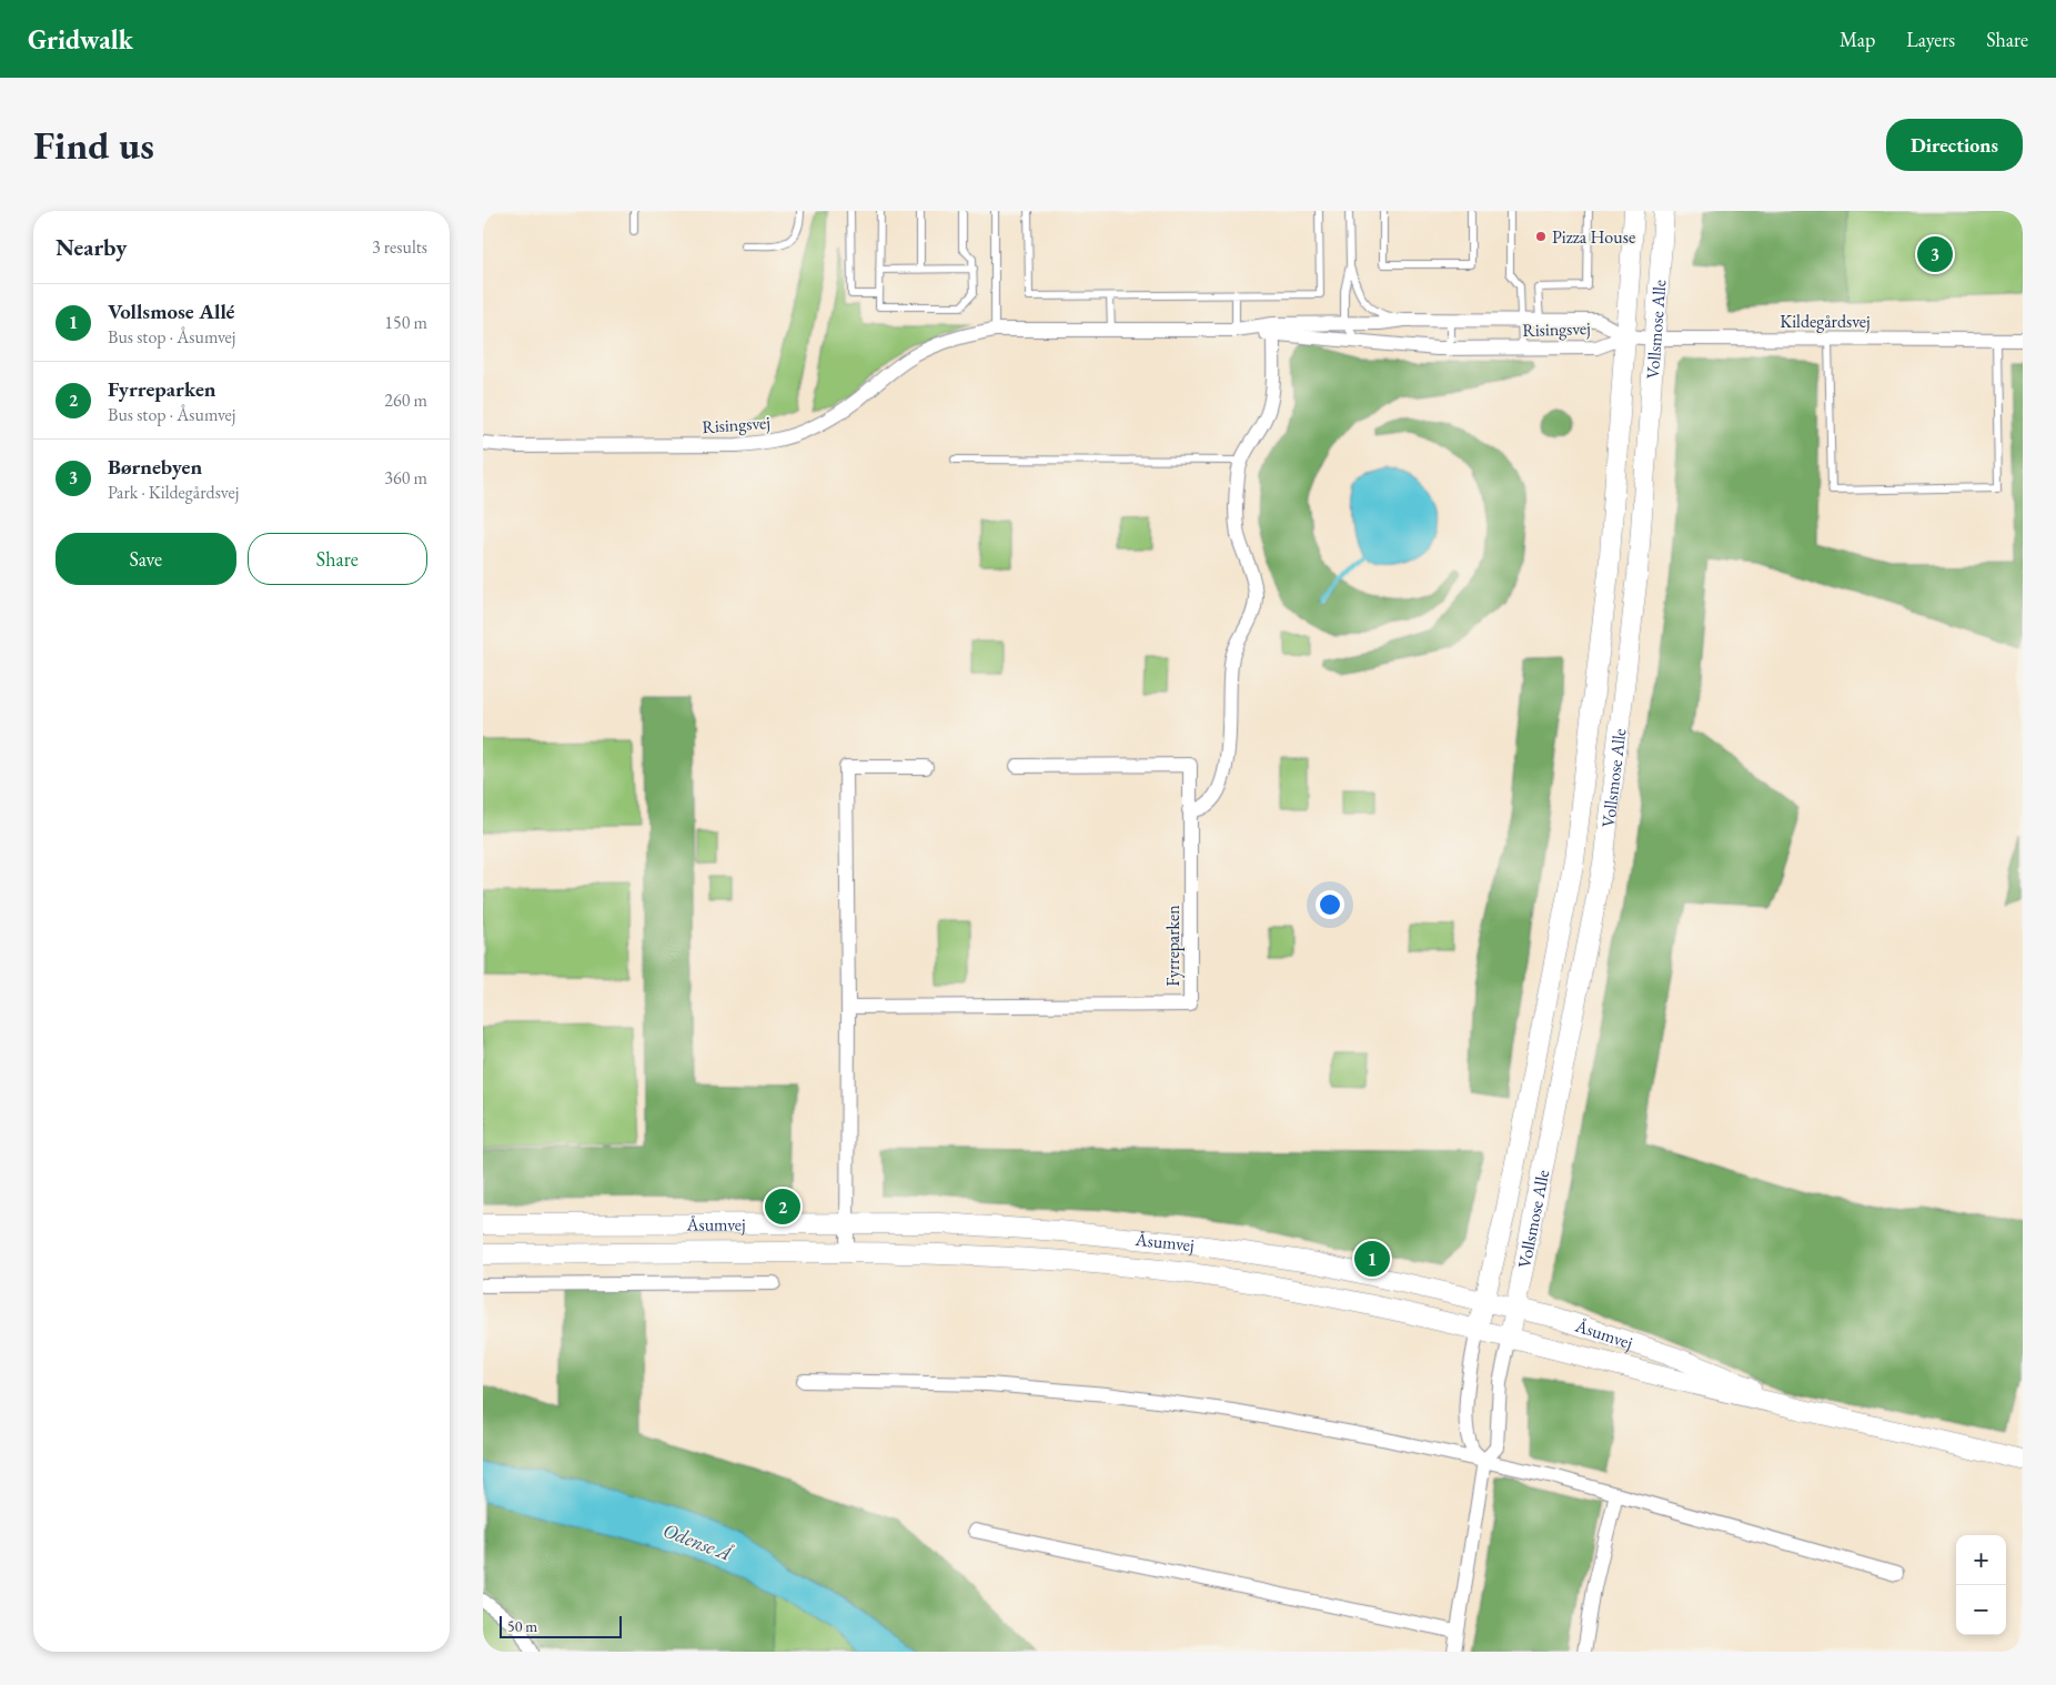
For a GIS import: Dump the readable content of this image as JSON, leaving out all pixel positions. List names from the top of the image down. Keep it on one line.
{"streets":{"street":["Kildegårdsvej","Risingsvej","Vollsmose Alle","Fyrreparken","Åsumvej"]},"crossings":[["Kildegårdsvej","Risingsvej"],["Kildegårdsvej","Vollsmose Alle"],["Risingsvej","Vollsmose Alle"],["Vollsmose Alle","Åsumvej"]],"water":["Odense Å"],"places":["Pizza House"],"scale_bar":"50 m","page":{"header":"Gridwalk","nav":["Map","Layers","Share"],"buttons":["Directions",["Save","Share"]],"title":"Find us","heading":["Nearby","3 results"],"pins":["3","2","1"],"list":[{"mark":"1","name":"Vollsmose Allé","note":"Bus stop · Åsumvej","value":"150 m"},{"mark":"2","name":"Fyrreparken","note":"Bus stop · Åsumvej","value":"260 m"},{"mark":"3","name":"Børnebyen","note":"Park · Kildegårdsvej","value":"360 m"}],"map_buttons":["+","−"],"scale":"50 m"}}
